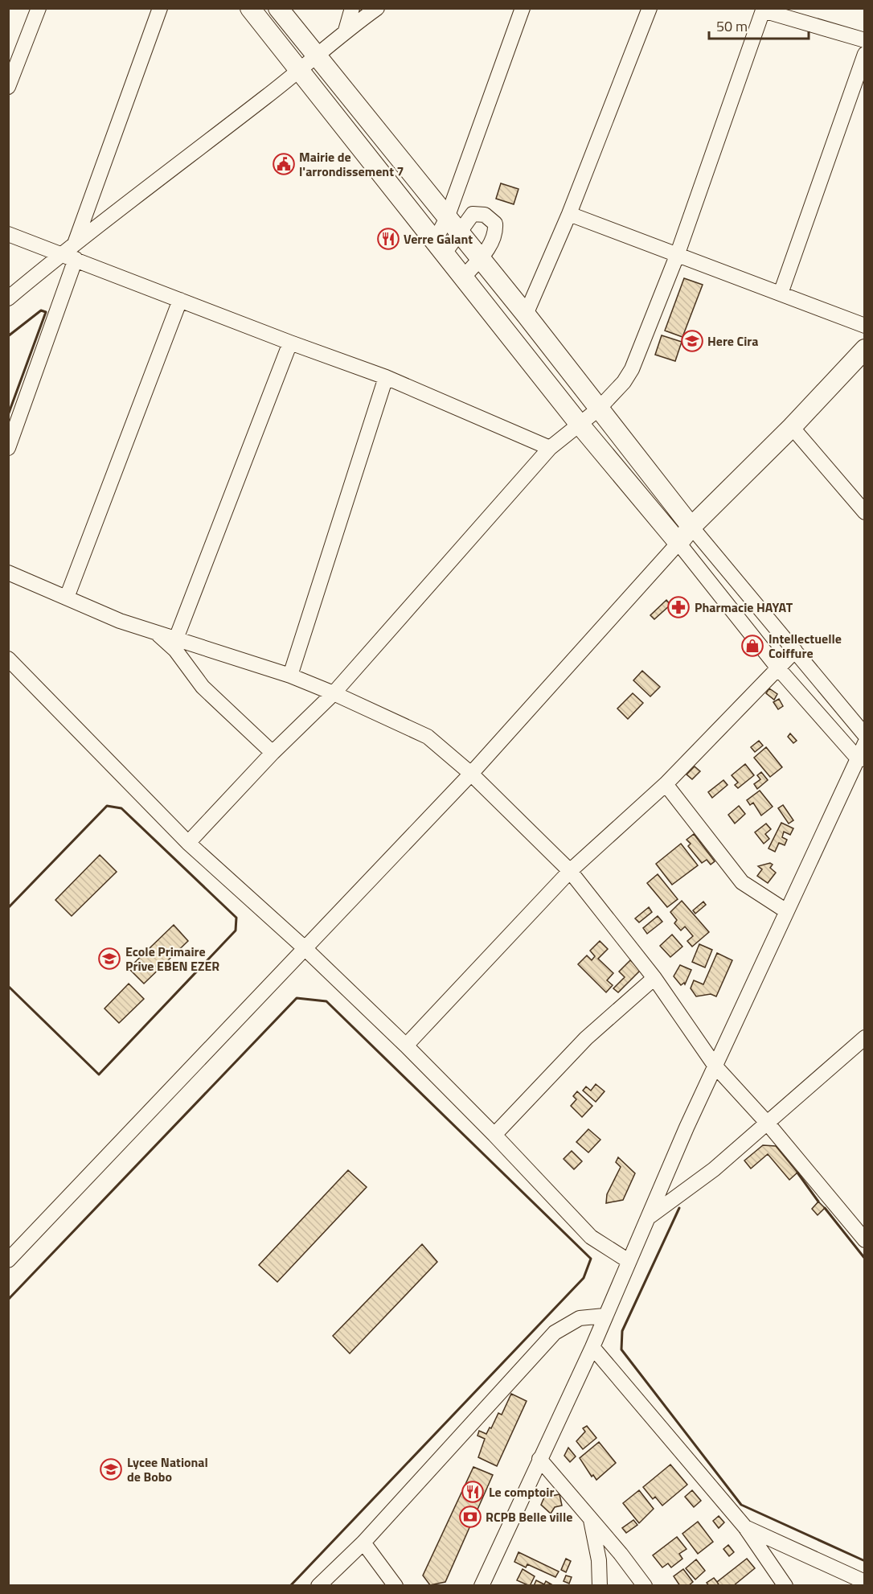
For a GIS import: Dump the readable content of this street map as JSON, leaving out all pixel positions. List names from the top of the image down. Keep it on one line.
{"places":{"public building":["Mairie de l'arrondissement 7"],"restaurant":["Verre Galant","Le comptoir"],"school or university":["Here Cira","Ecole Primaire Prive EBEN EZER","Lycee National de Bobo"],"pharmacy":["Pharmacie HAYAT"],"shop":["Intellectuelle Coiffure"],"bank":["RCPB Belle ville"]},"scale_bar":"50 m"}
